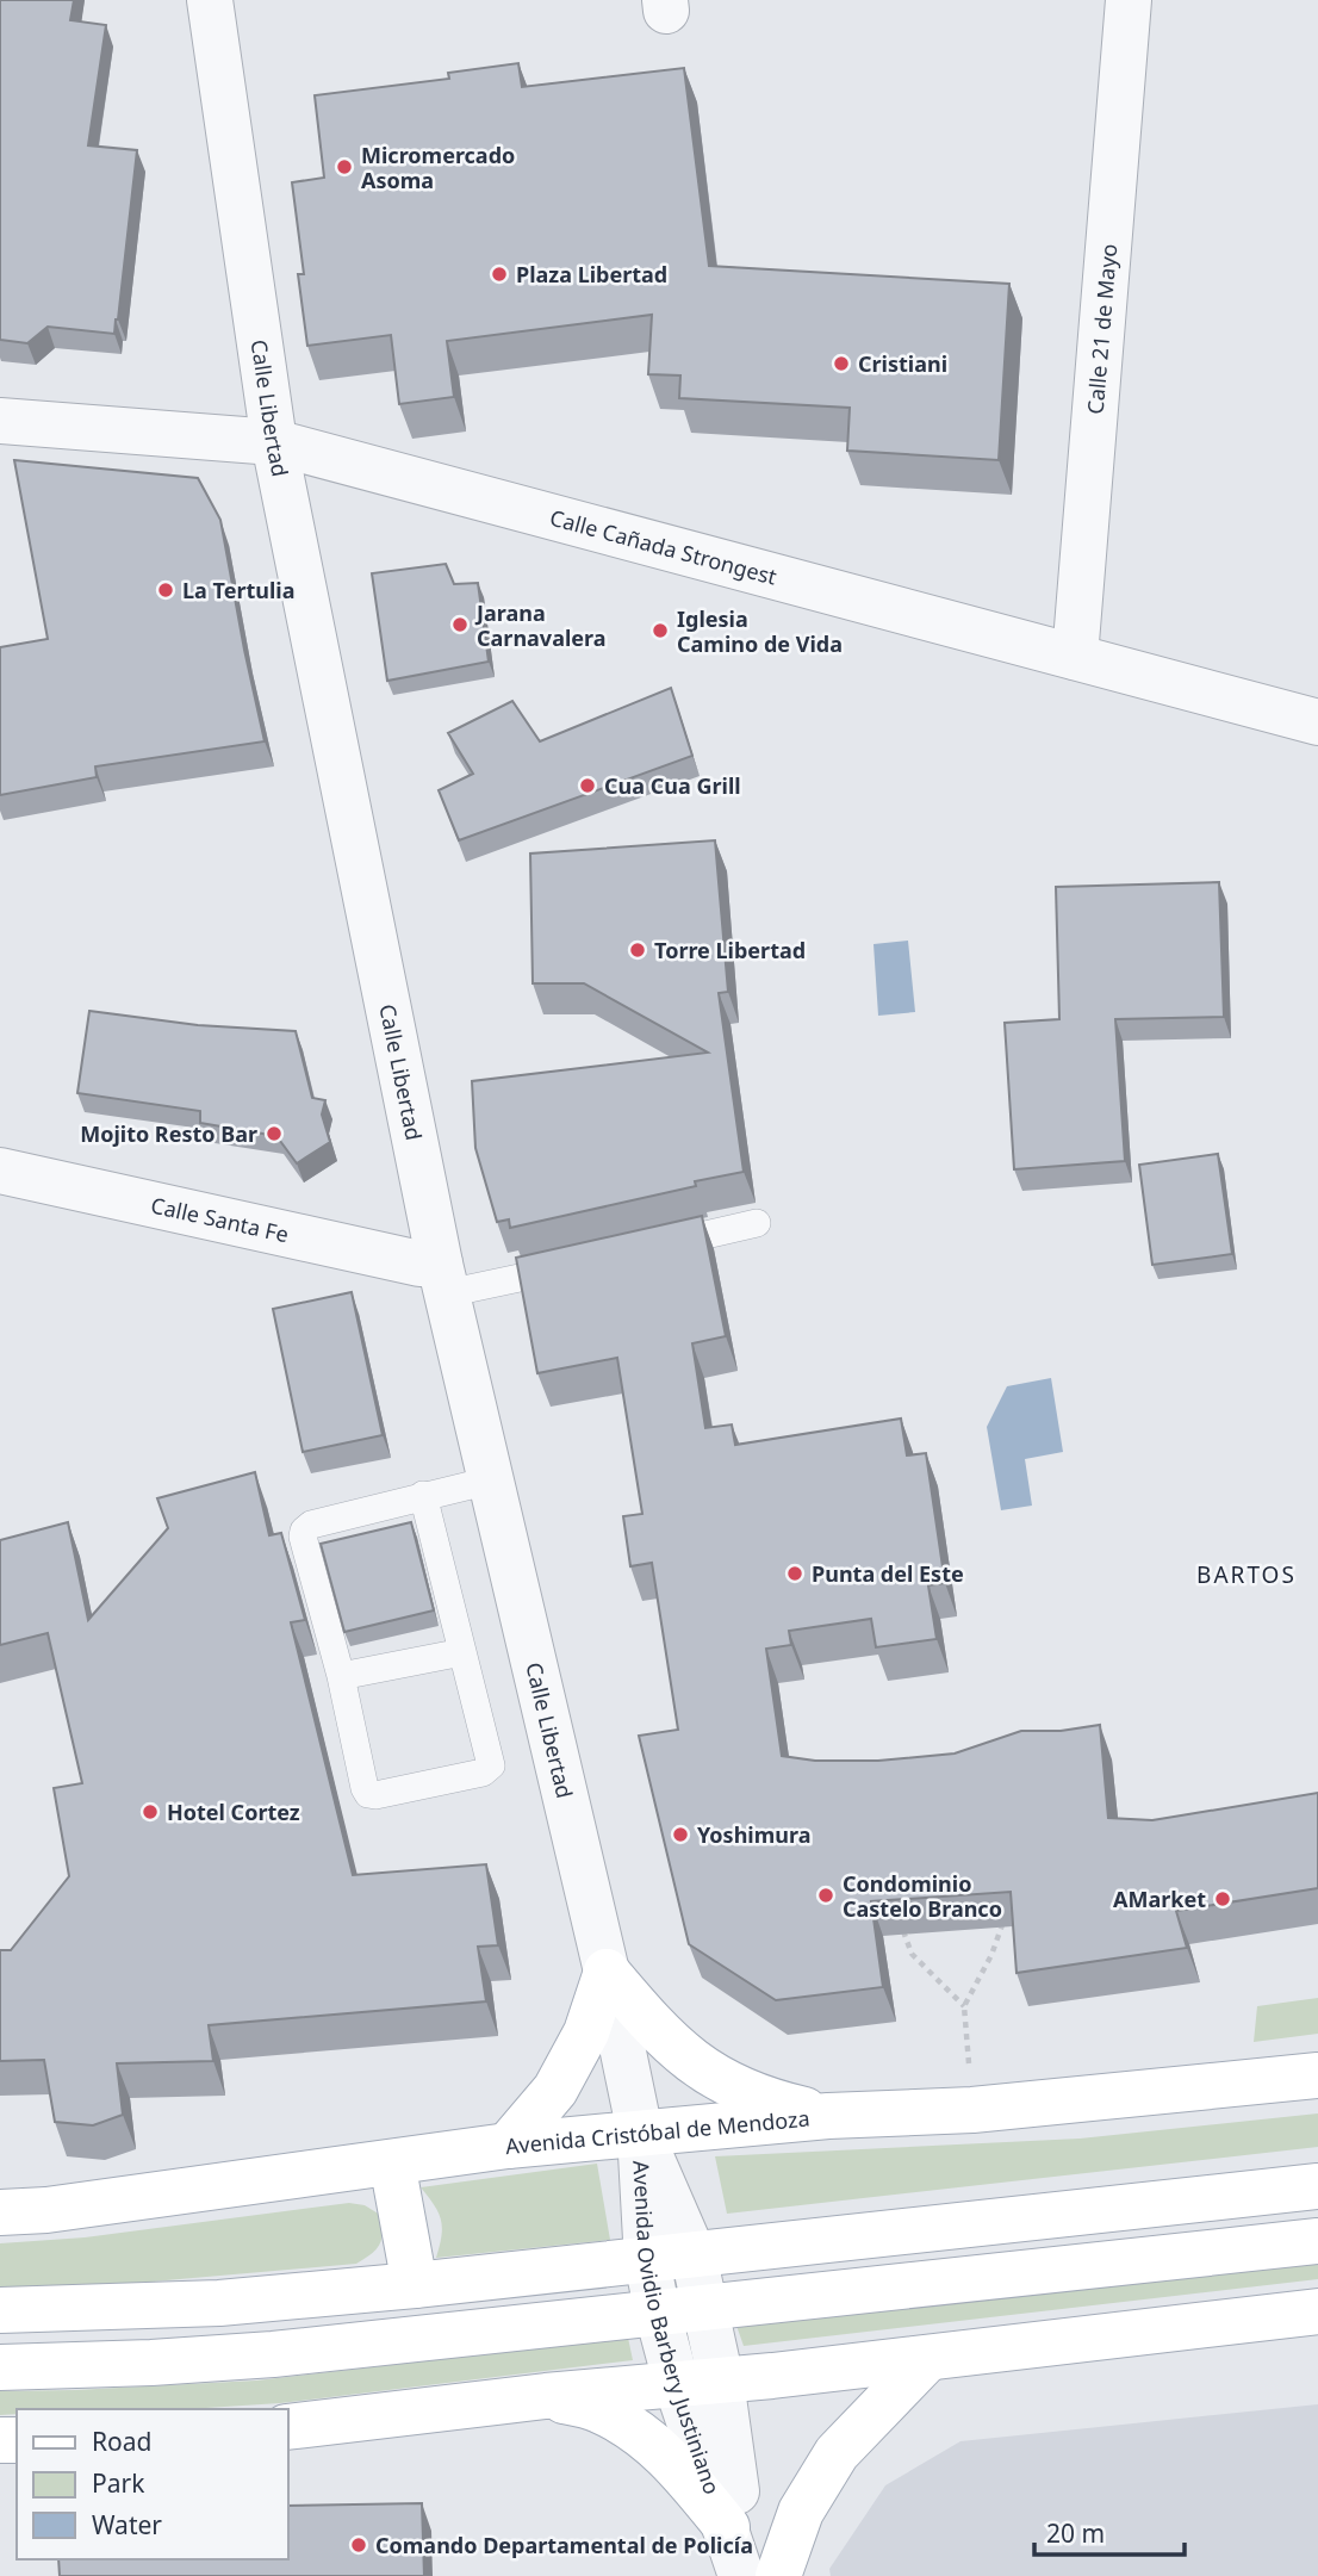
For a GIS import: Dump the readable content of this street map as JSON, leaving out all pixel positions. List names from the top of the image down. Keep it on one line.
{"streets":{"main road":["Avenida Cristóbal de Mendoza"],"street":["Calle 21 de Mayo","Calle Libertad","Calle Cañada Strongest","Calle Santa Fe","Avenida Ovidio Barbery Justiniano"]},"crossings":[["Calle 21 de Mayo","Calle Cañada Strongest"],["Calle Libertad","Calle Cañada Strongest"],["Calle Libertad","Calle Santa Fe"],["Calle Libertad","Avenida Cristóbal de Mendoza"],["Calle Libertad","Avenida Ovidio Barbery Justiniano"],["Avenida Cristóbal de Mendoza","Avenida Ovidio Barbery Justiniano"]],"districts":["BARTOS"],"places":["Micromercado Asoma","Plaza Libertad","Cristiani","La Tertulia","Jarana Carnavalera","Iglesia Camino de Vida","Cua Cua Grill","Torre Libertad","Mojito Resto Bar","Punta del Este","Hotel Cortez","Yoshimura","Condominio Castelo Branco","AMarket","Comando Departamental de Policía"],"legend":["Road","Park","Water"],"scale_bar":"20 m"}
